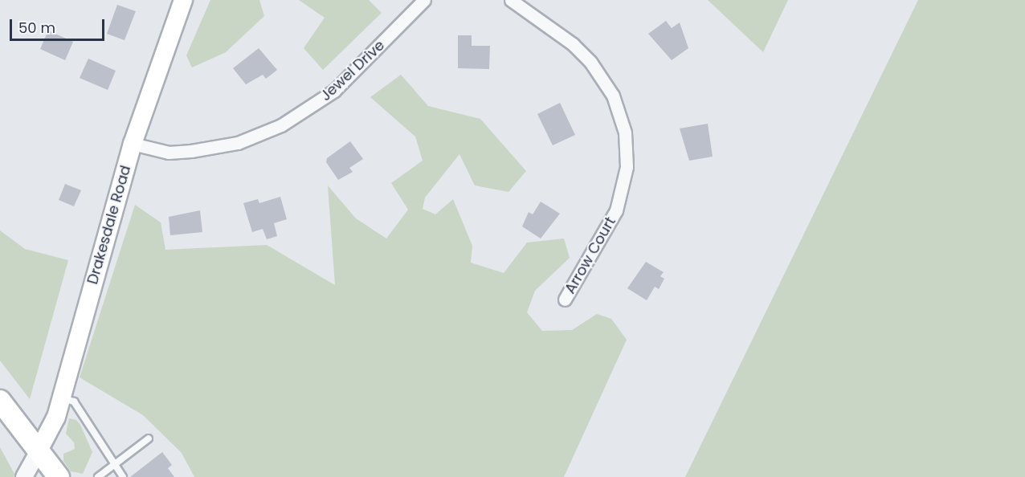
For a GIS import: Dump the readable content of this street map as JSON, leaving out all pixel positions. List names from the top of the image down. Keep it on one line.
{"streets":{"main road":["Drakesdale Road"],"street":["Jewel Drive","Arrow Court"]},"crossings":[["Jewel Drive","Drakesdale Road"]],"scale_bar":"50 m"}
